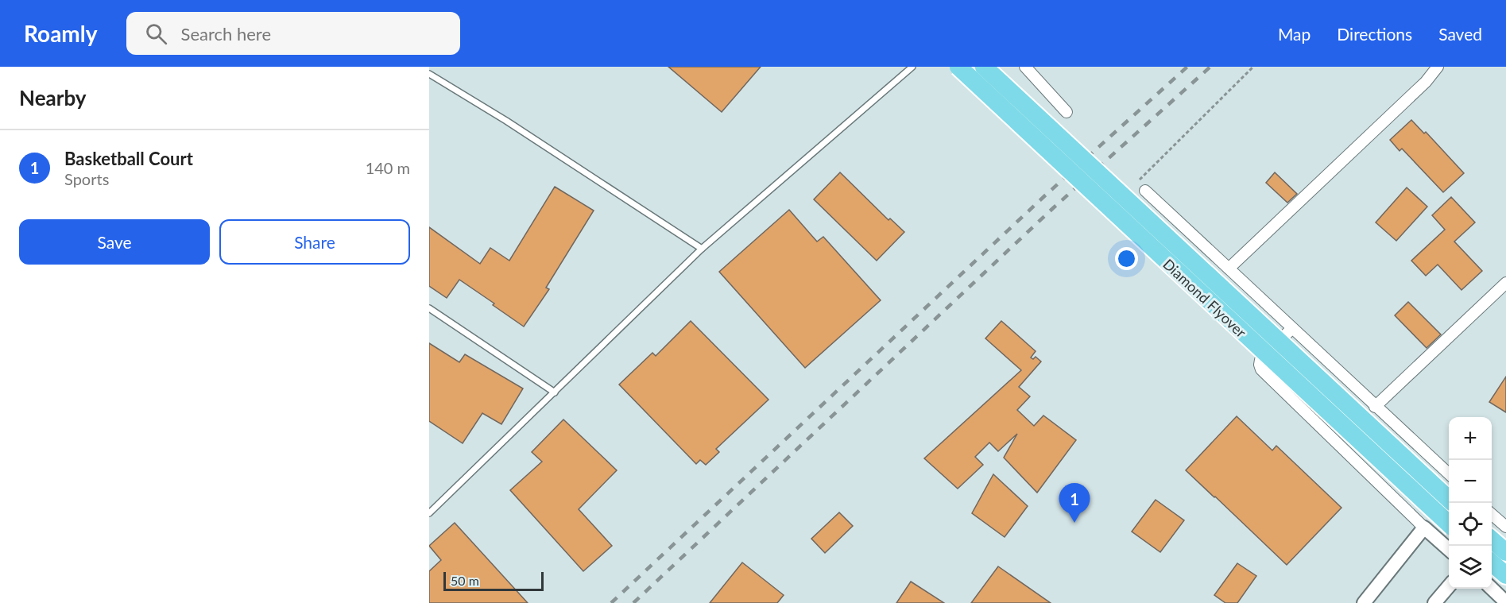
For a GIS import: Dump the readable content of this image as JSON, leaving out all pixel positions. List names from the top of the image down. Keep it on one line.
{"streets":{"highway":["Diamond Flyover"]},"scale_bar":"50 m","page":{"header":"Roamly","search":"Search here","nav":["Map","Directions","Saved"],"heading":"Nearby","list":[{"mark":"1","name":"Basketball Court","note":"Sports","value":"140 m"}],"buttons":["Save","Share"],"map_buttons":["+","−"],"pins":"1","scale":"50 m"}}
